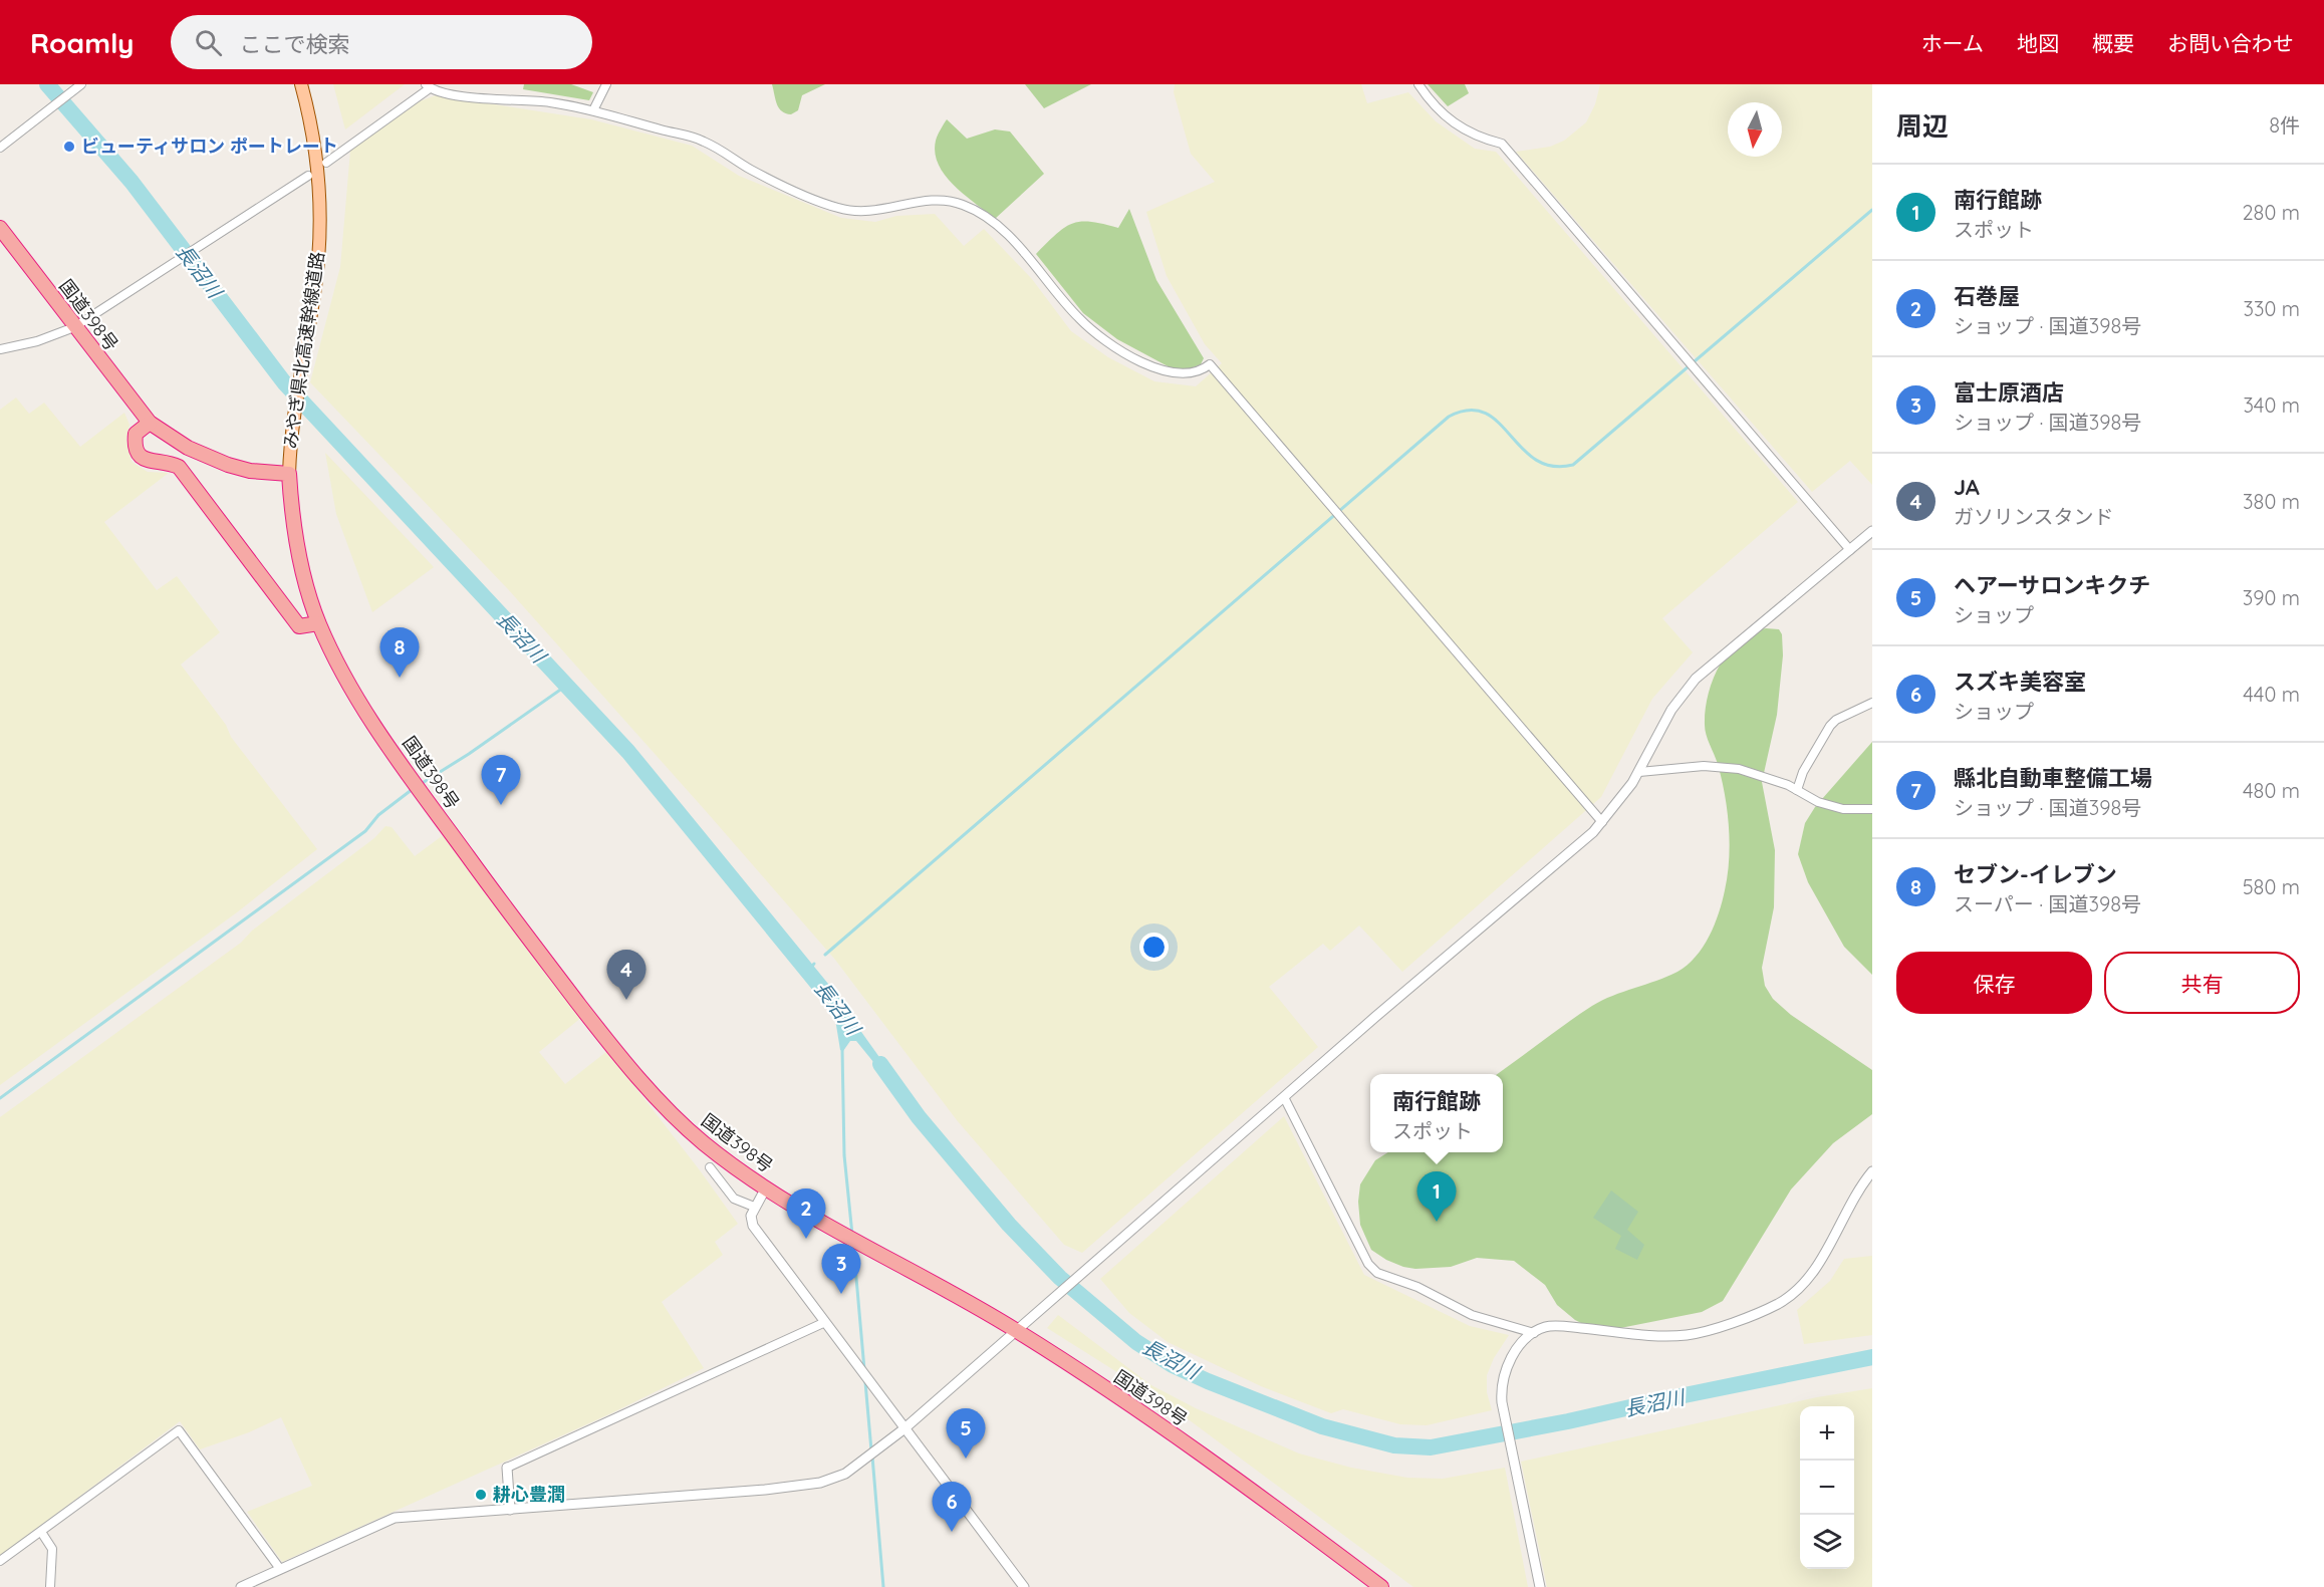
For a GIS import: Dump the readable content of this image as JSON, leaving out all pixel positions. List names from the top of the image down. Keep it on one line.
{"streets":{"highway":["国道398号"],"main road":["みやぎ県北高速幹線道路"]},"crossings":[["国道398号","みやぎ県北高速幹線道路"]],"water":["長沼川"],"places":["ビューティサロン ポートレート","耕心豊潤"],"north":"bottom","page":{"header":"Roamly","search":"ここで検索","nav":["ホーム","地図","概要","お問い合わせ"],"heading":["周辺","8件"],"list":[{"mark":"1","name":"南行館跡","note":"スポット","value":"280 m"},{"mark":"2","name":"石巻屋","note":"ショップ · 国道398号","value":"330 m"},{"mark":"3","name":"富士原酒店","note":"ショップ · 国道398号","value":"340 m"},{"mark":"4","name":"JA","note":"ガソリンスタンド","value":"380 m"},{"mark":"5","name":"ヘアーサロンキクチ","note":"ショップ","value":"390 m"},{"mark":"6","name":"スズキ美容室","note":"ショップ","value":"440 m"},{"mark":"7","name":"縣北自動車整備工場","note":"ショップ · 国道398号","value":"480 m"},{"mark":"8","name":"セブン-イレブン","note":"スーパー · 国道398号","value":"580 m"}],"pins":["8","7","4","1","2","3","5","6"],"buttons":["保存","共有"],"popup":["南行館跡","スポット"],"map_buttons":["+","−"]}}
